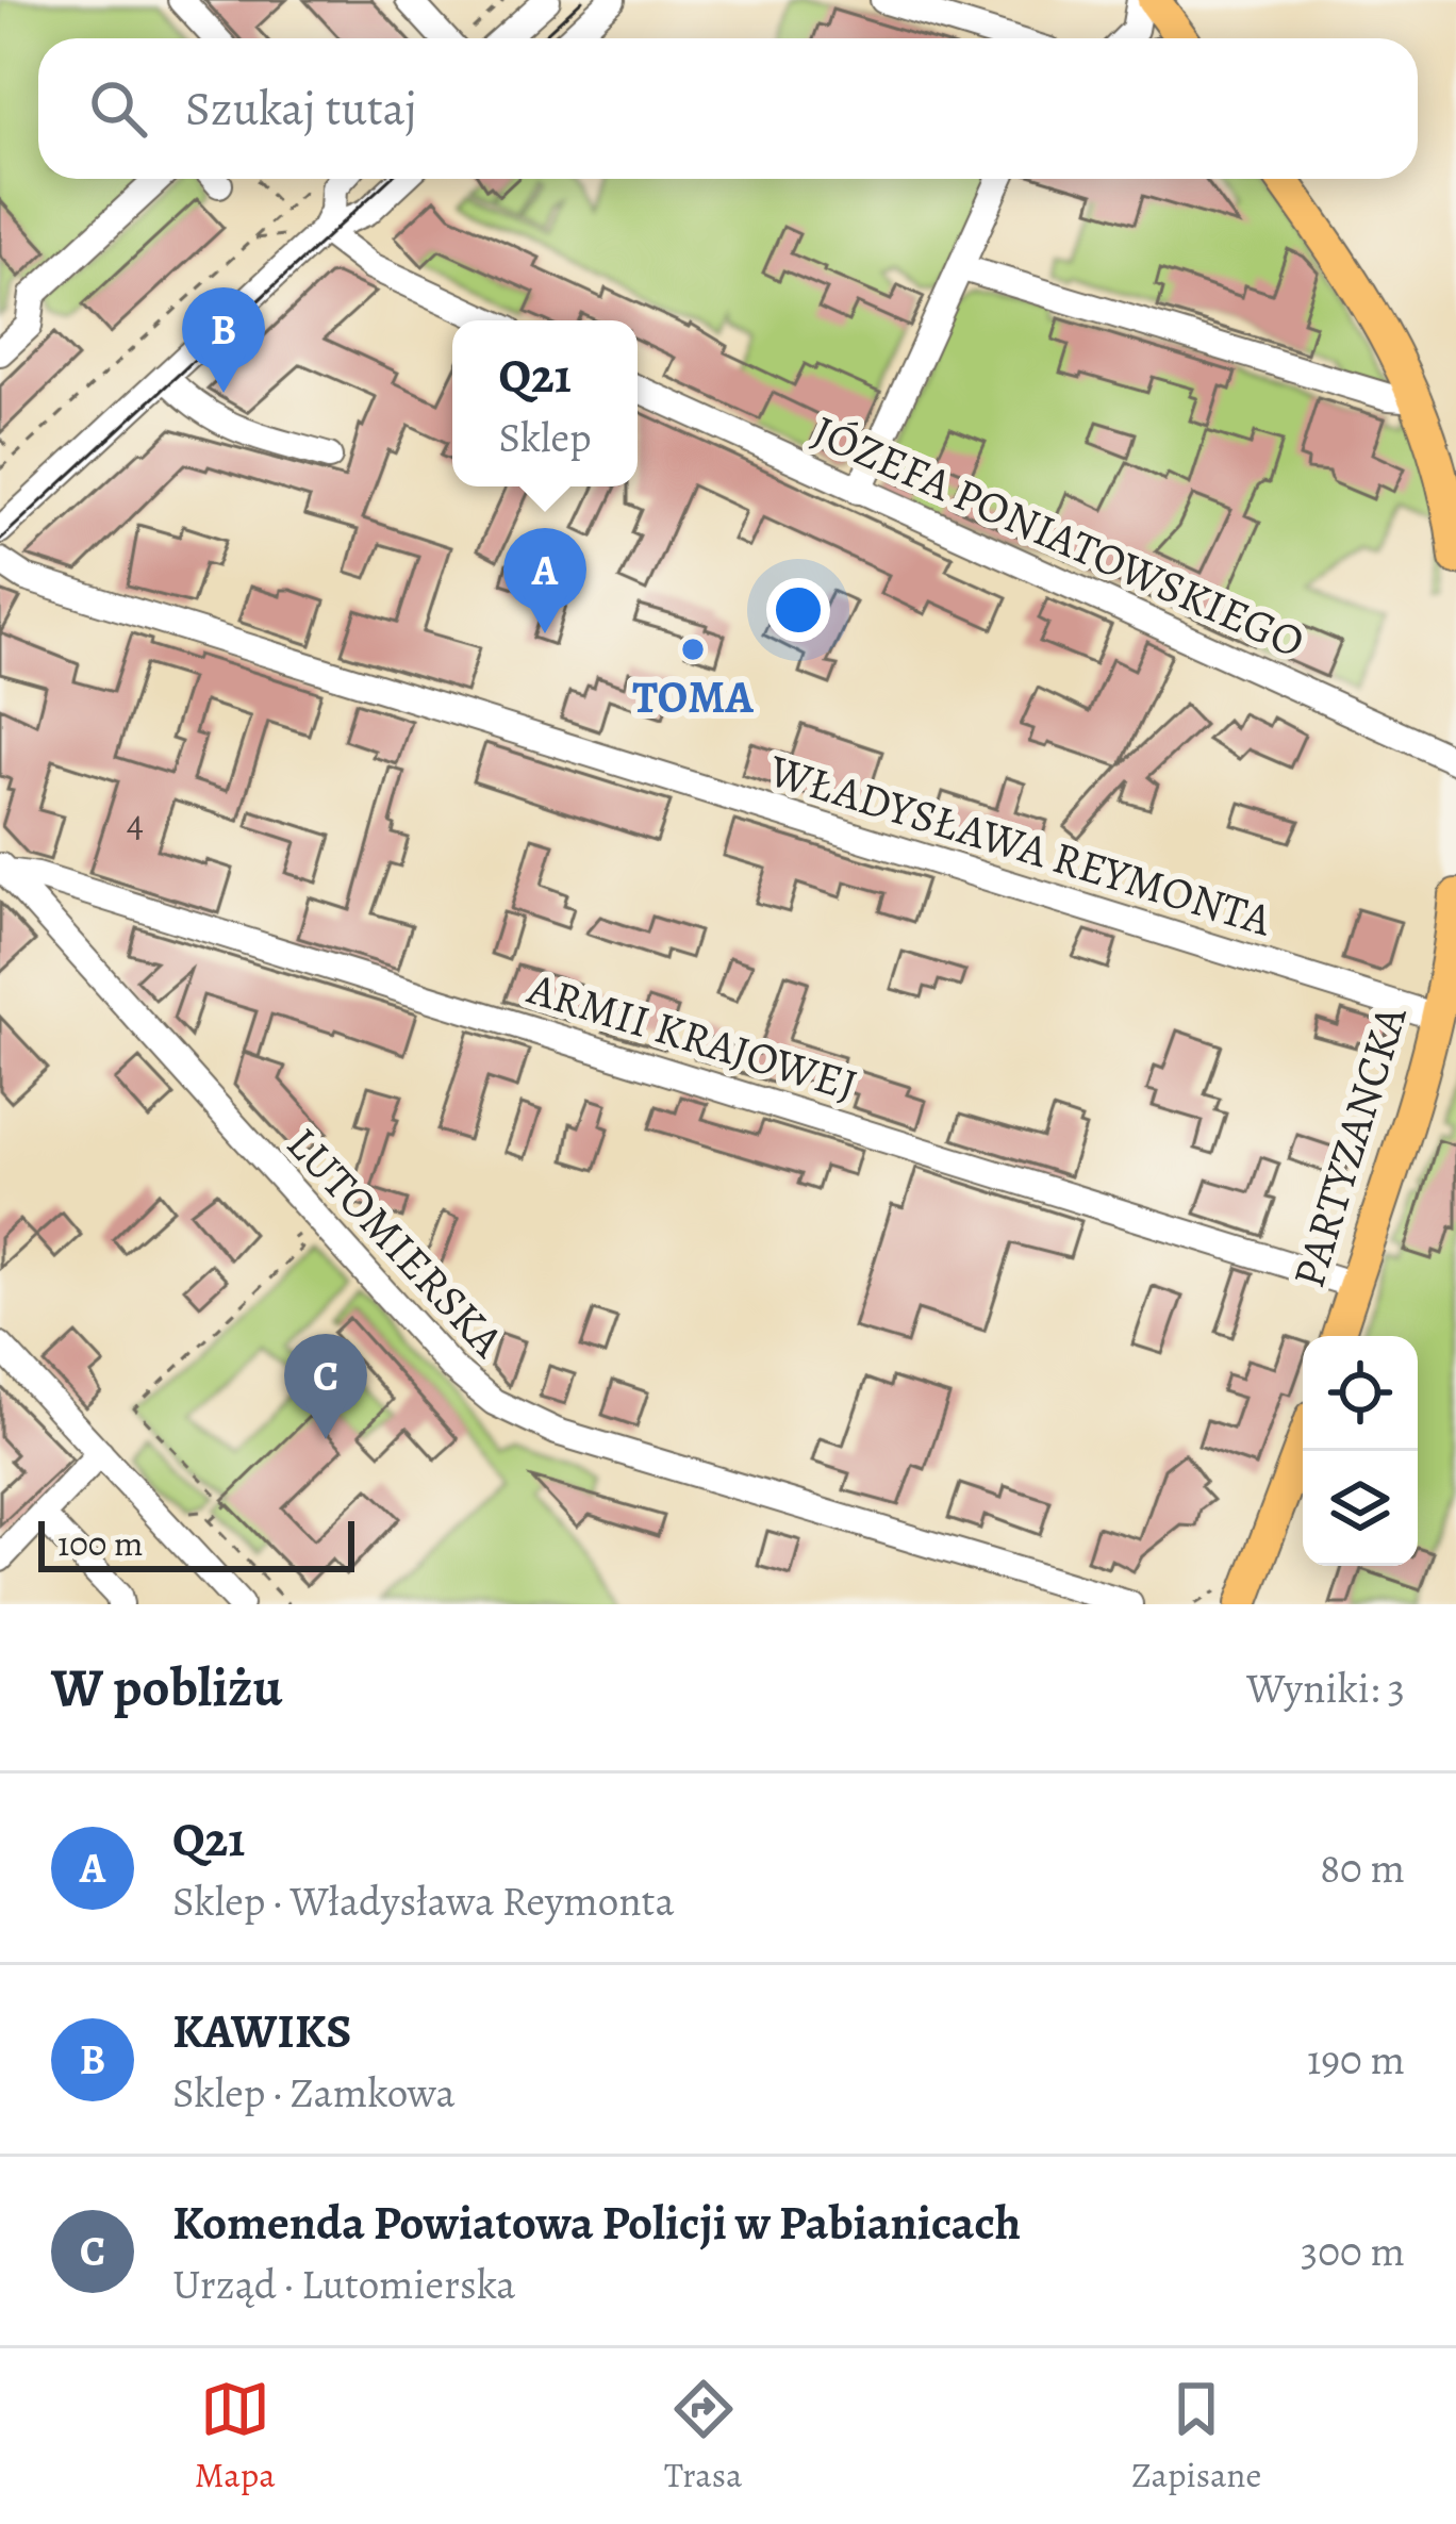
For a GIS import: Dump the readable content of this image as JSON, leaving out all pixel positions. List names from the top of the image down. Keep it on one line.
{"streets":{"main road":["PARTYZANCKA"],"street":["JÓZEFA PONIATOWSKIEGO","WŁADYSŁAWA REYMONTA","ARMII KRAJOWEJ","LUTOMIERSKA"]},"crossings":[["WŁADYSŁAWA REYMONTA","PARTYZANCKA"],["ARMII KRAJOWEJ","PARTYZANCKA"],["ARMII KRAJOWEJ","LUTOMIERSKA"]],"places":["TOMA"],"house_numbers":["4"],"scale_bar":"100 m","page":{"search":"Szukaj tutaj","pins":["B","A","C"],"popup":["Q21","Sklep"],"scale":"100 m","heading":["W pobliżu","Wyniki: 3"],"list":[{"mark":"A","name":"Q21","note":"Sklep · Władysława Reymonta","value":"80 m"},{"mark":"B","name":"KAWIKS","note":"Sklep · Zamkowa","value":"190 m"},{"mark":"C","name":"Komenda Powiatowa Policji w Pabianicach","note":"Urząd · Lutomierska","value":"300 m"}],"nav":["Mapa","Trasa","Zapisane"]}}
